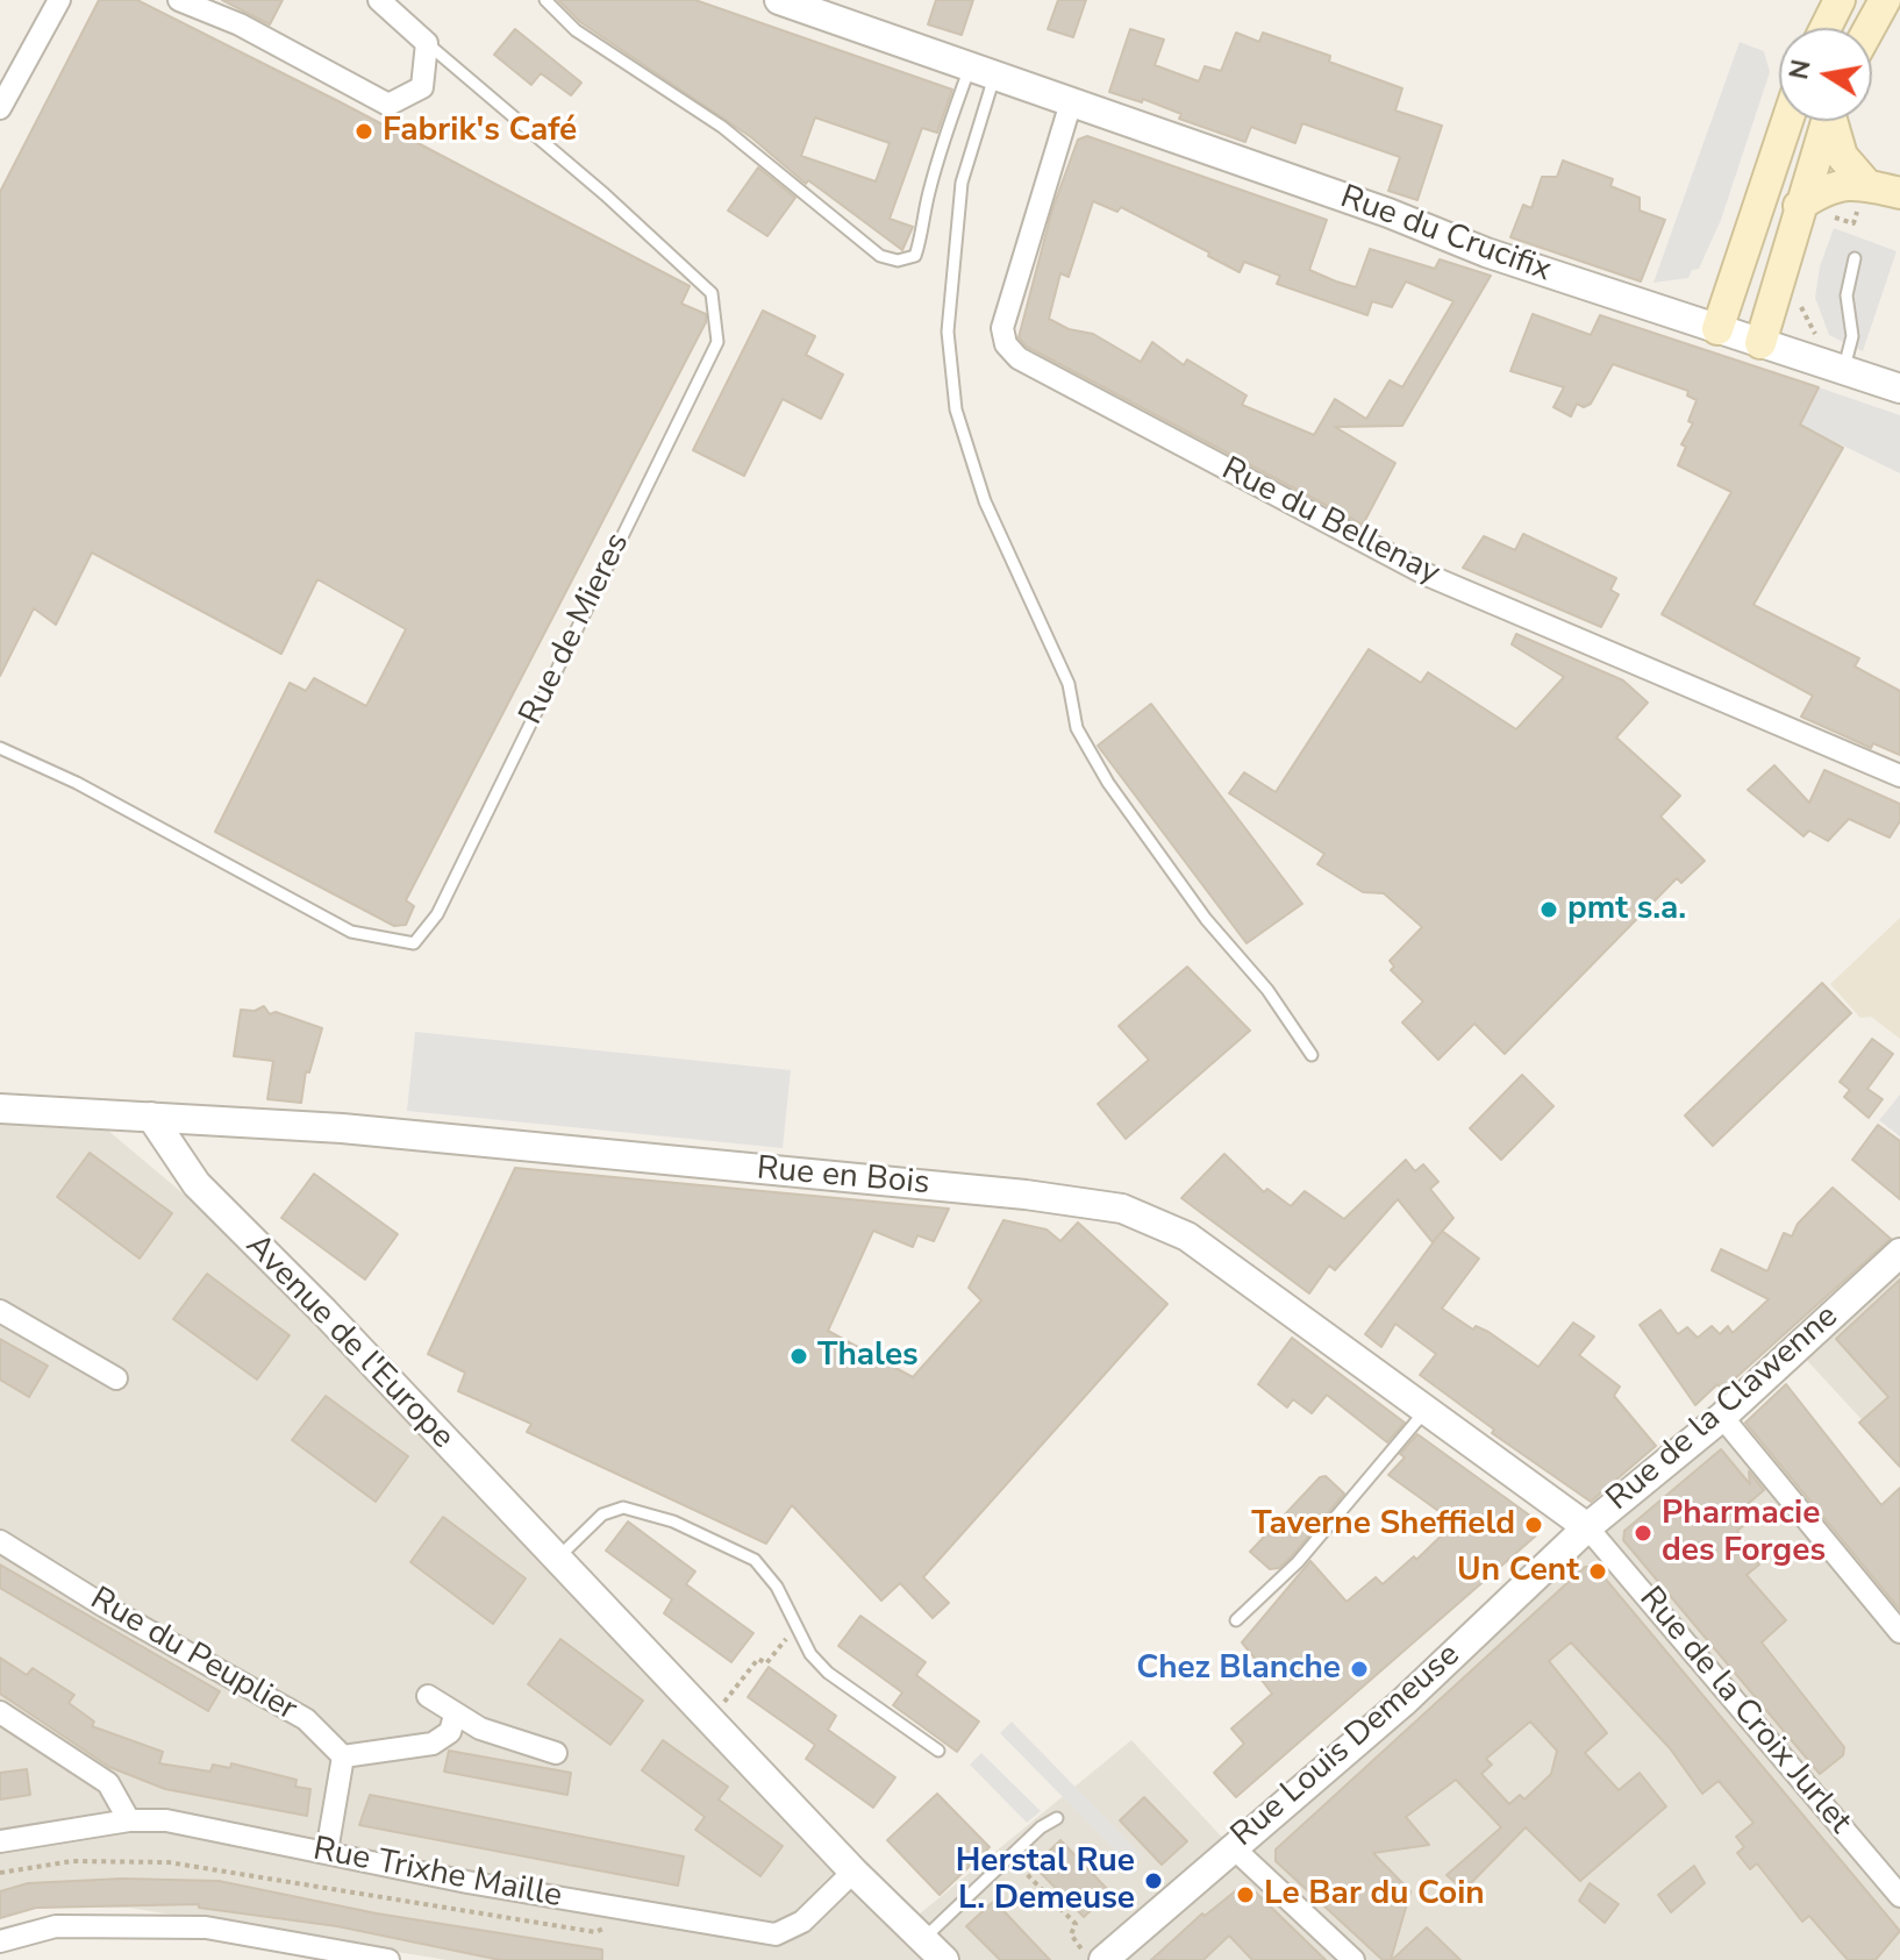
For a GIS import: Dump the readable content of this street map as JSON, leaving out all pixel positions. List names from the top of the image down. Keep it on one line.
{"streets":{"street":["Rue du Crucifix","Rue du Bellenay","Rue de Mieres","Rue en Bois","Avenue de l'Europe","Rue de la Clawenne","Rue du Peuplier","Rue de la Croix Jurlet","Rue Louis Demeuse","Rue Trixhe Maille"]},"crossings":[["Rue du Crucifix","Rue du Bellenay"],["Rue en Bois","Avenue de l'Europe"],["Rue en Bois","Rue de la Clawenne"],["Rue en Bois","Rue de la Croix Jurlet"],["Rue en Bois","Rue Louis Demeuse"],["Avenue de l'Europe","Rue Trixhe Maille"],["Rue de la Clawenne","Rue de la Croix Jurlet"],["Rue de la Clawenne","Rue Louis Demeuse"],["Rue de la Croix Jurlet","Rue Louis Demeuse"]],"places":["Fabrik's Café","pmt s.a.","Thales","Taverne Sheffield","Pharmacie des Forges","Un Cent","Chez Blanche","Herstal Rue L. Demeuse","Le Bar du Coin"],"north":"left"}
